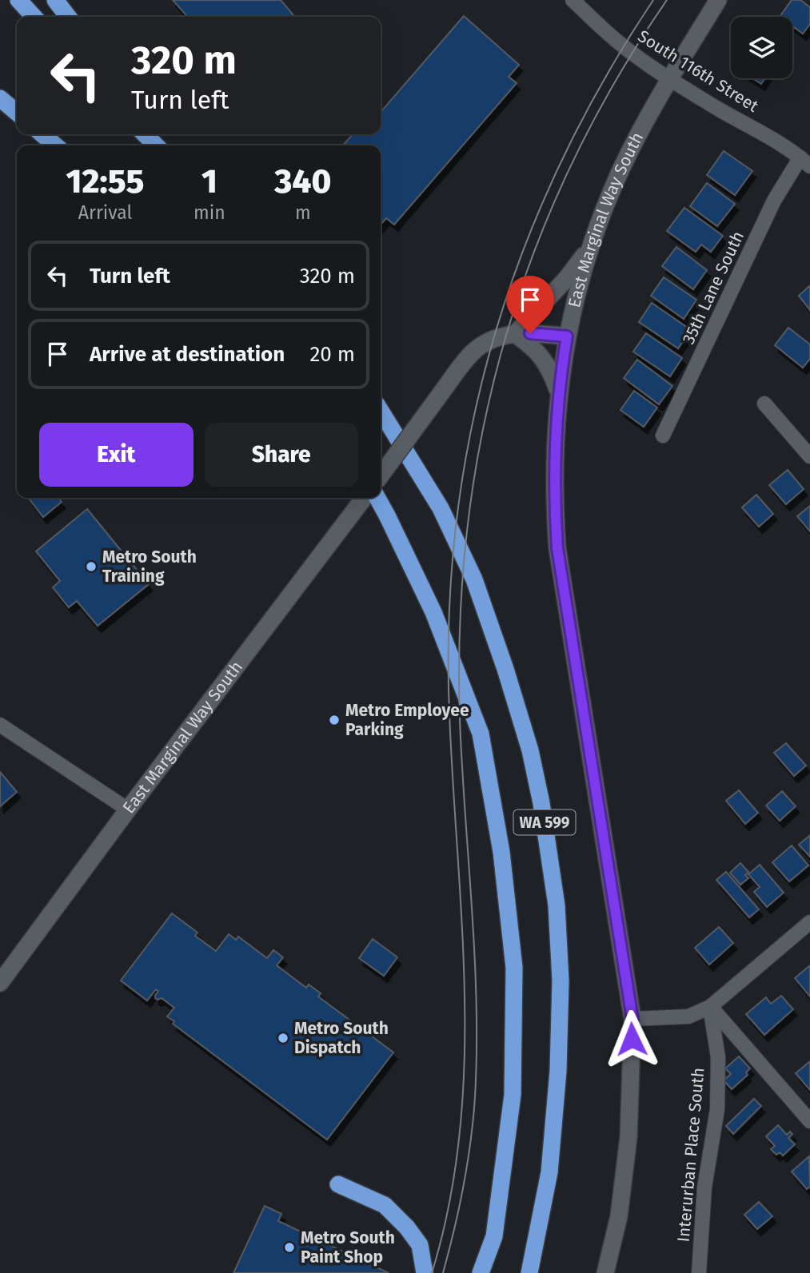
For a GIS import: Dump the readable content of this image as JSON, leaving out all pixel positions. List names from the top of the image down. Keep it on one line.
{"streets":{"highway":["WA 599"],"street":["South 116th Street","East Marginal Way South","35th Lane South","Interurban Place South"]},"crossings":[["South 116th Street","East Marginal Way South"],["South 116th Street","35th Lane South"]],"places":["Metro South Training","Metro Employee Parking","Metro South Dispatch","Metro South Paint Shop"],"page":{"turn":["320 m","Turn left"],"eta":["12:55","Arrival","1","min","340","m"],"list":[{"name":"Turn left","value":"320 m"},{"name":"Arrive at destination","value":"20 m"}],"buttons":["Exit","Share"]}}
